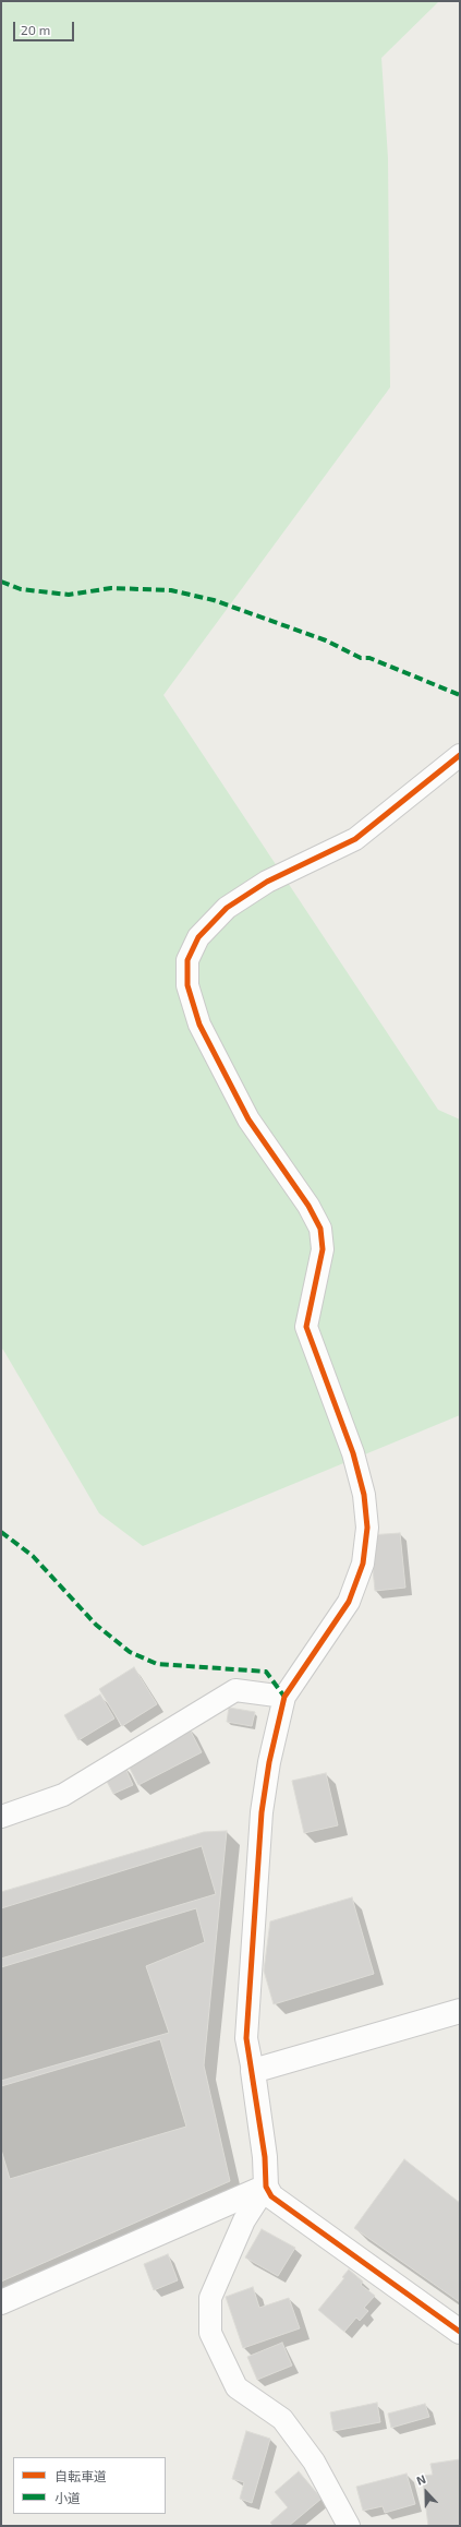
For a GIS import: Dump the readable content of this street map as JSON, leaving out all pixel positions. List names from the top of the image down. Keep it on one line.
{"legend":["自転車道","小道"],"scale_bar":"20 m","north":"top"}
